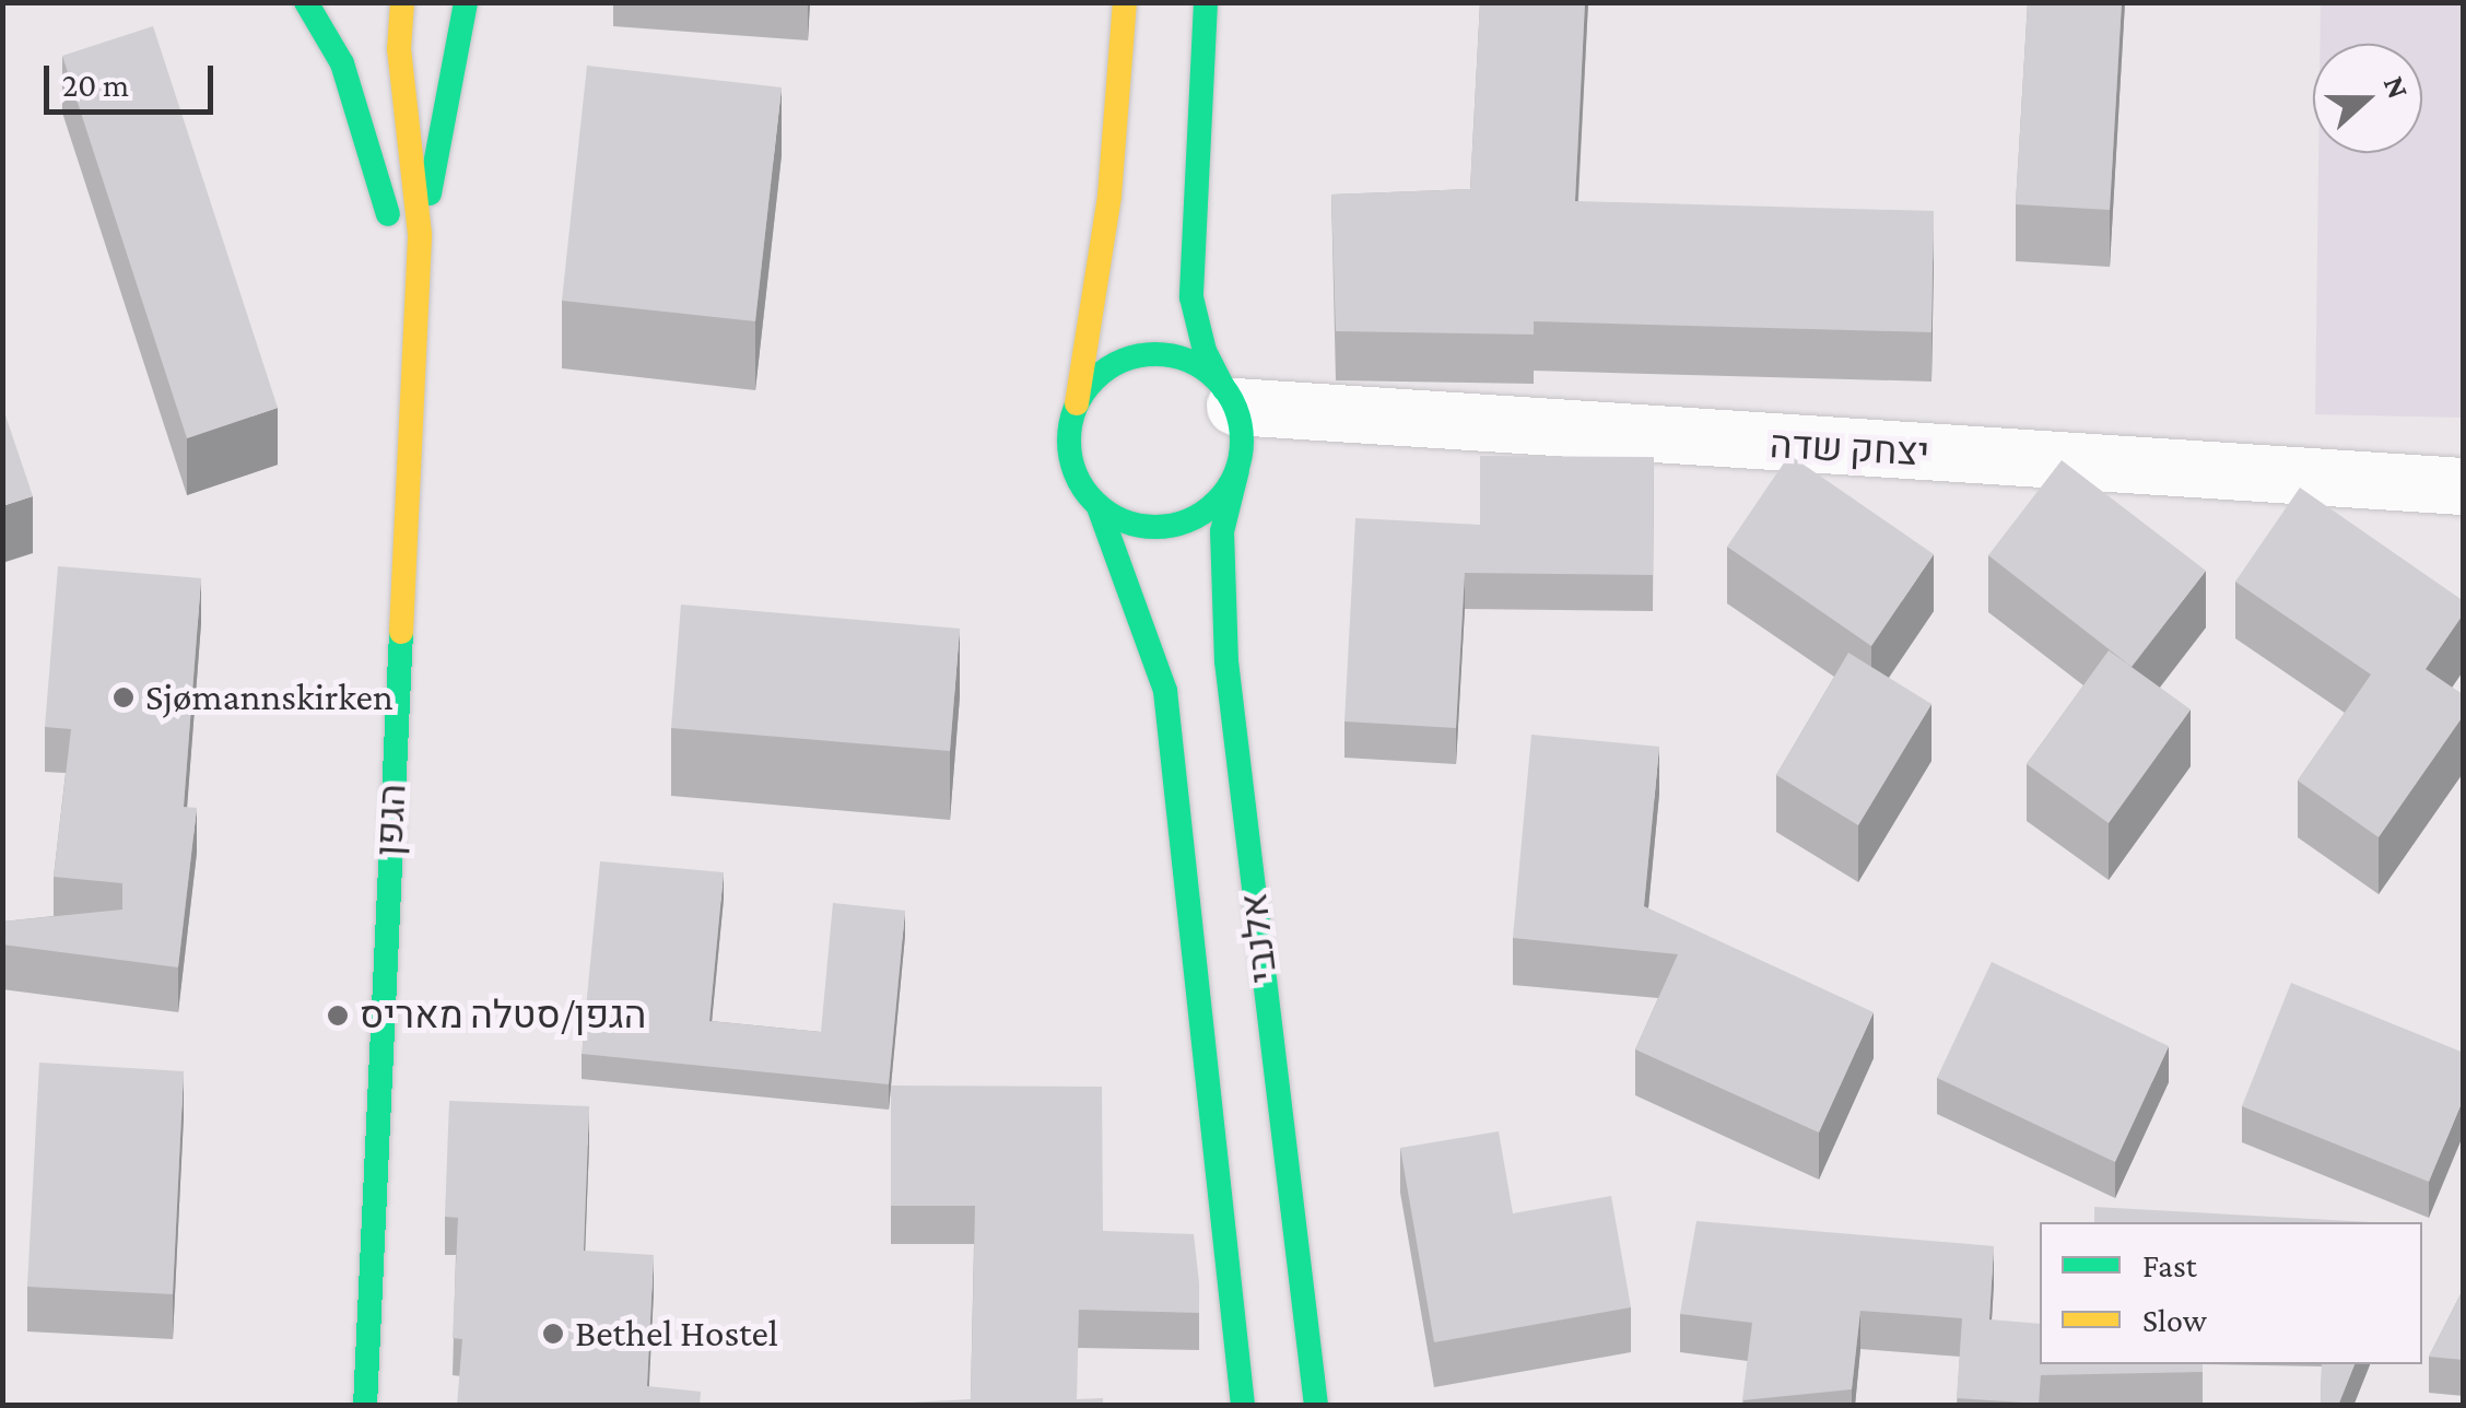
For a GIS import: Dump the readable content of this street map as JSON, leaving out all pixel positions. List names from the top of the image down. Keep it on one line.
{"streets":{"street":["יצחק שדה","הגפן","אלנבי"]},"crossings":[["יצחק שדה","אלנבי"]],"places":["Sjømannskirken","הגפן/סטלה מאריס","Bethel Hostel"],"legend":["Fast","Slow"],"scale_bar":"20 m","north":"right"}
